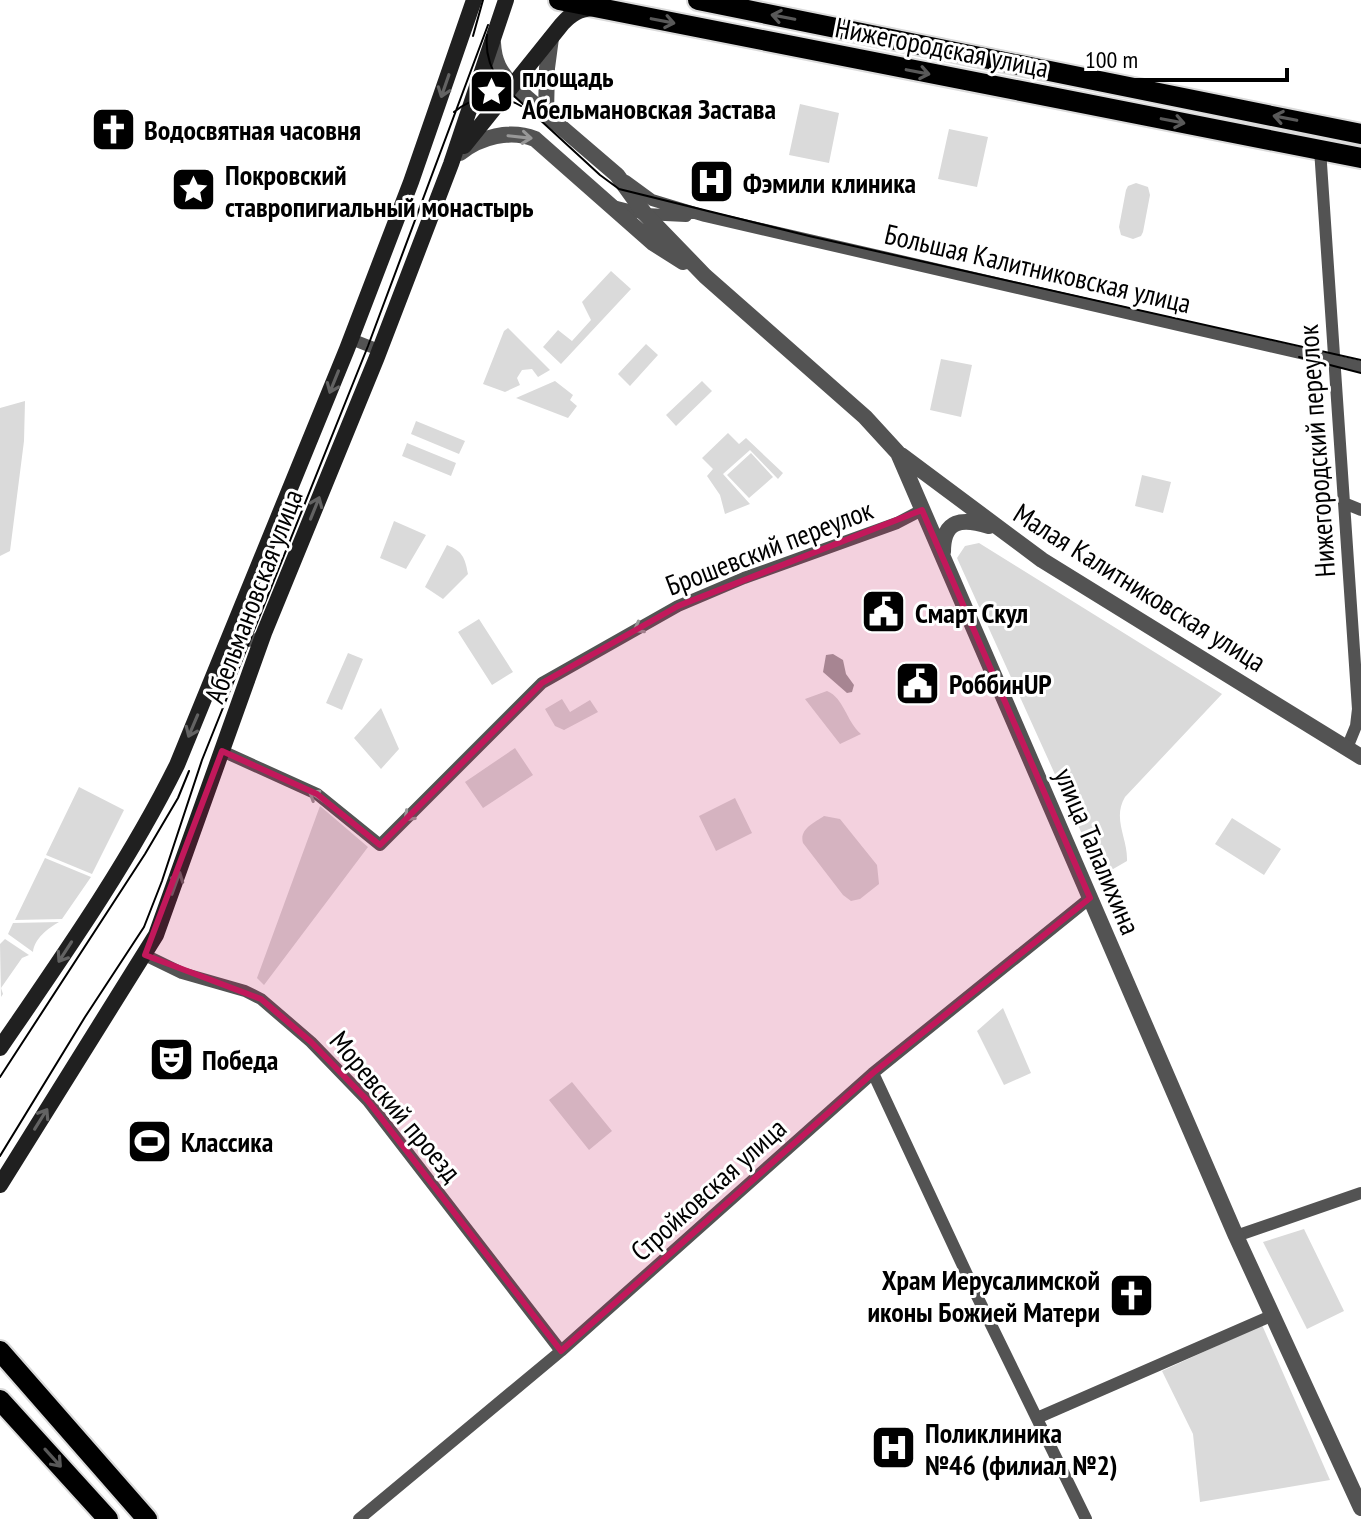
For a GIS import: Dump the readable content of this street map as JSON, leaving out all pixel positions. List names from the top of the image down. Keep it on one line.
{"streets":{"main road":["Нижегородская улица","Абельмановская улица"],"street":["Большая Калитниковская улица","Нижегородский переулок","Брошевский переулок","Малая Калитниковская улица","улица Талалихина","Моревский проезд","Стройковская улица"]},"crossings":[["Нижегородская улица","Нижегородский переулок"],["Большая Калитниковская улица","Нижегородский переулок"],["Большая Калитниковская улица","улица Талалихина"],["Нижегородский переулок","Малая Калитниковская улица"],["Брошевский переулок","Абельмановская улица"],["Брошевский переулок","улица Талалихина"],["Малая Калитниковская улица","улица Талалихина"],["Абельмановская улица","улица Талалихина"],["Абельмановская улица","Моревский проезд"],["улица Талалихина","Стройковская улица"],["Моревский проезд","Стройковская улица"]],"one_way":["Брошевский переулок"],"places":{"place":["площадь Абельмановская Застава","Покровский ставропигиальный монастырь"],"church":["Водосвятная часовня","Храм Иерусалимской иконы Божией Матери"],"hospital":["Фэмили клиника","Поликлиника №46 (филиал №2)"],"public building":["Смарт Скул","РоббинUP"],"theatre":["Победа"],"sports":["Классика"]},"scale_bar":"100 m"}
